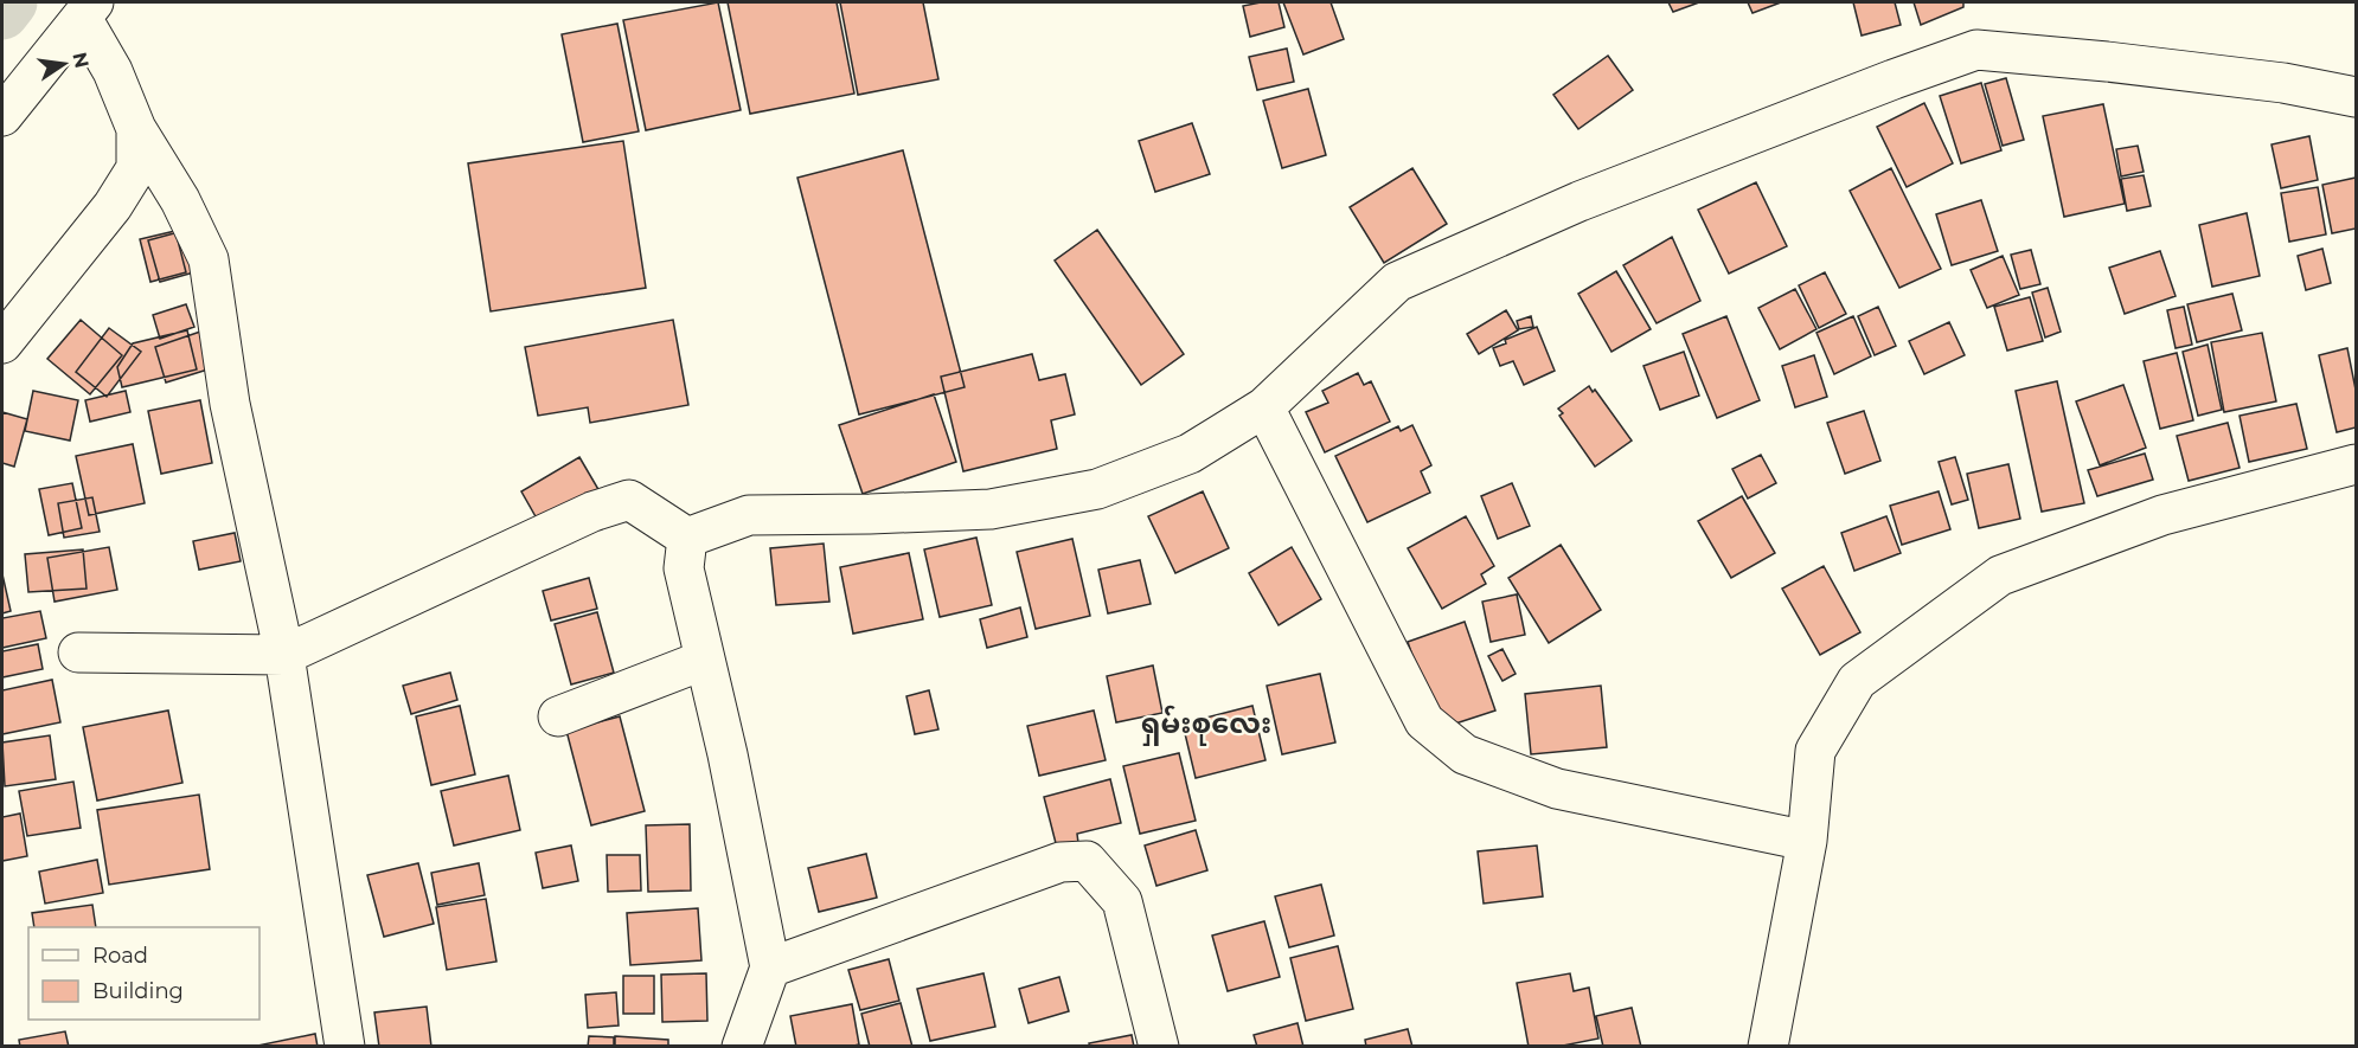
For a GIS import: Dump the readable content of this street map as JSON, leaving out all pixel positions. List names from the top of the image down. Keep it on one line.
{"districts":["ရှမ်းစုလေး"],"legend":["Road","Building"],"north":"right"}
